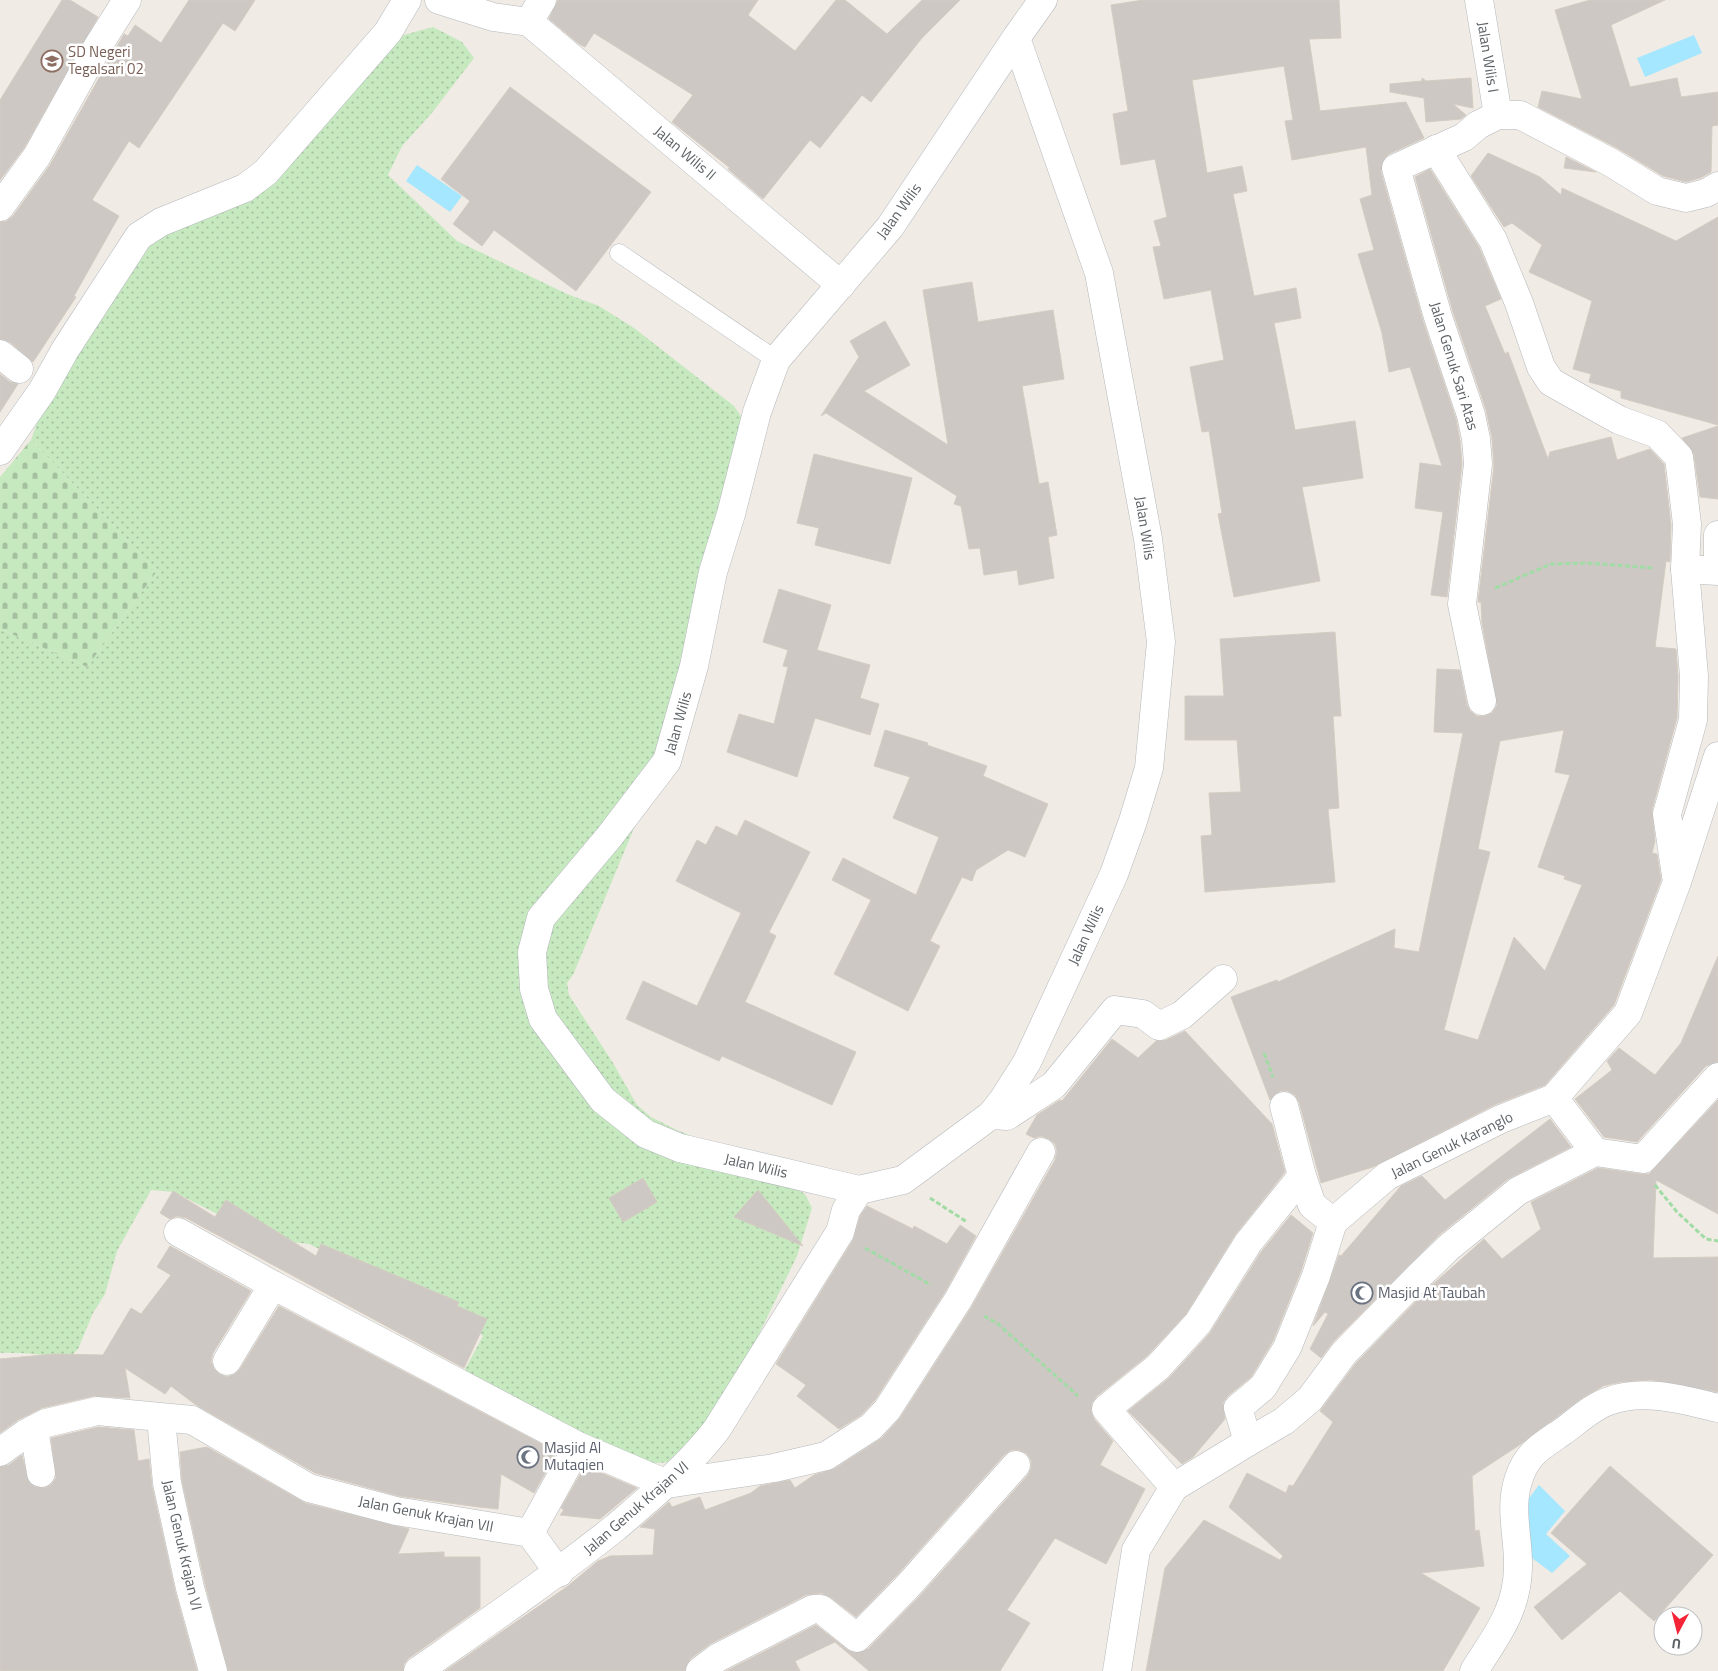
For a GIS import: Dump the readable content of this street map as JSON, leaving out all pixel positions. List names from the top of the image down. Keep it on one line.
{"streets":{"street":["Jalan Wilis I","Jalan Wilis II","Jalan Wilis","Jalan Genuk Sari Atas","Jalan Genuk Karanglo","Jalan Genuk Krajan VI","Jalan Genuk Krajan VII"]},"crossings":[["Jalan Wilis I","Jalan Genuk Sari Atas"],["Jalan Wilis II","Jalan Wilis"],["Jalan Wilis","Jalan Genuk Krajan VI"],["Jalan Genuk Krajan VI","Jalan Genuk Krajan VII"]],"places":{"school or university":["SD Negeri Tegalsari 02"],"mosque":["Masjid At Taubah","Masjid Al Mutaqien"]},"north":"bottom"}
